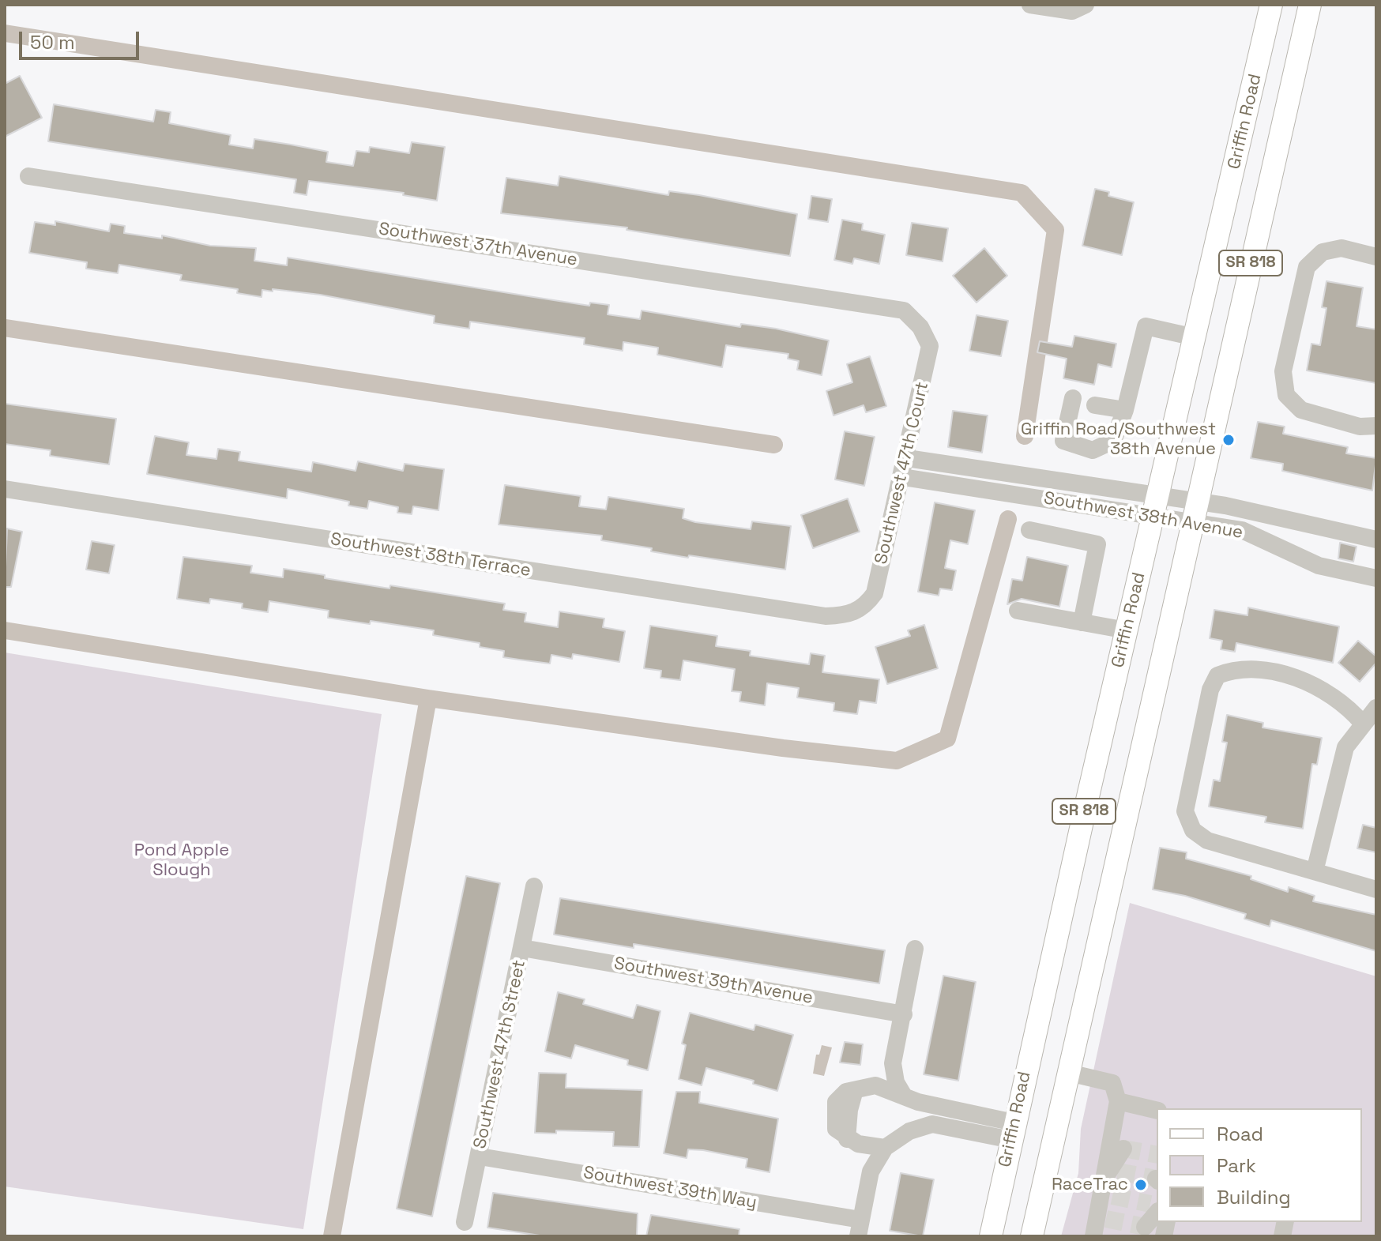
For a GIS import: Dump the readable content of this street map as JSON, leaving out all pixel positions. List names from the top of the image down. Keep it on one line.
{"streets":{"main road":["Griffin Road","SR 818"],"street":["Southwest 37th Avenue","Southwest 47th Court","Southwest 38th Avenue","Southwest 38th Terrace","Southwest 39th Avenue","Southwest 47th Street","Southwest 39th Way"]},"crossings":[["Griffin Road","Southwest 38th Avenue"],["Southwest 37th Avenue","Southwest 47th Court"],["SR 818","Southwest 38th Avenue"],["Southwest 47th Court","Southwest 38th Avenue"],["Southwest 47th Court","Southwest 38th Terrace"],["Southwest 39th Avenue","Southwest 47th Street"],["Southwest 47th Street","Southwest 39th Way"]],"parks":["Pond Apple Slough"],"places":["Griffin Road/Southwest 38th Avenue","RaceTrac"],"legend":["Road","Park","Building"],"scale_bar":"50 m"}
